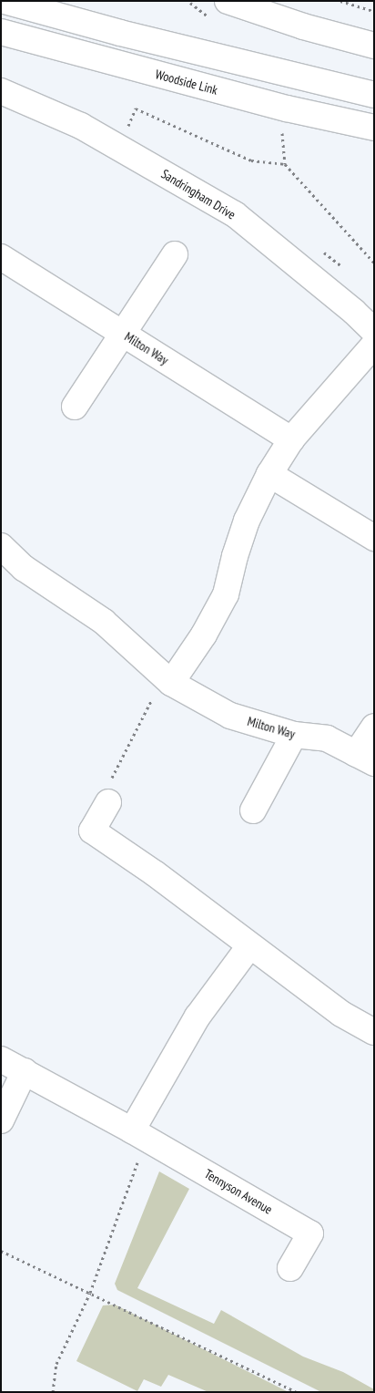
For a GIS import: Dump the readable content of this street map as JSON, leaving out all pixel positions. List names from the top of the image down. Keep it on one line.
{"streets":{"street":["Woodside Link","Sandringham Drive","Milton Way","Tennyson Avenue"]}}
